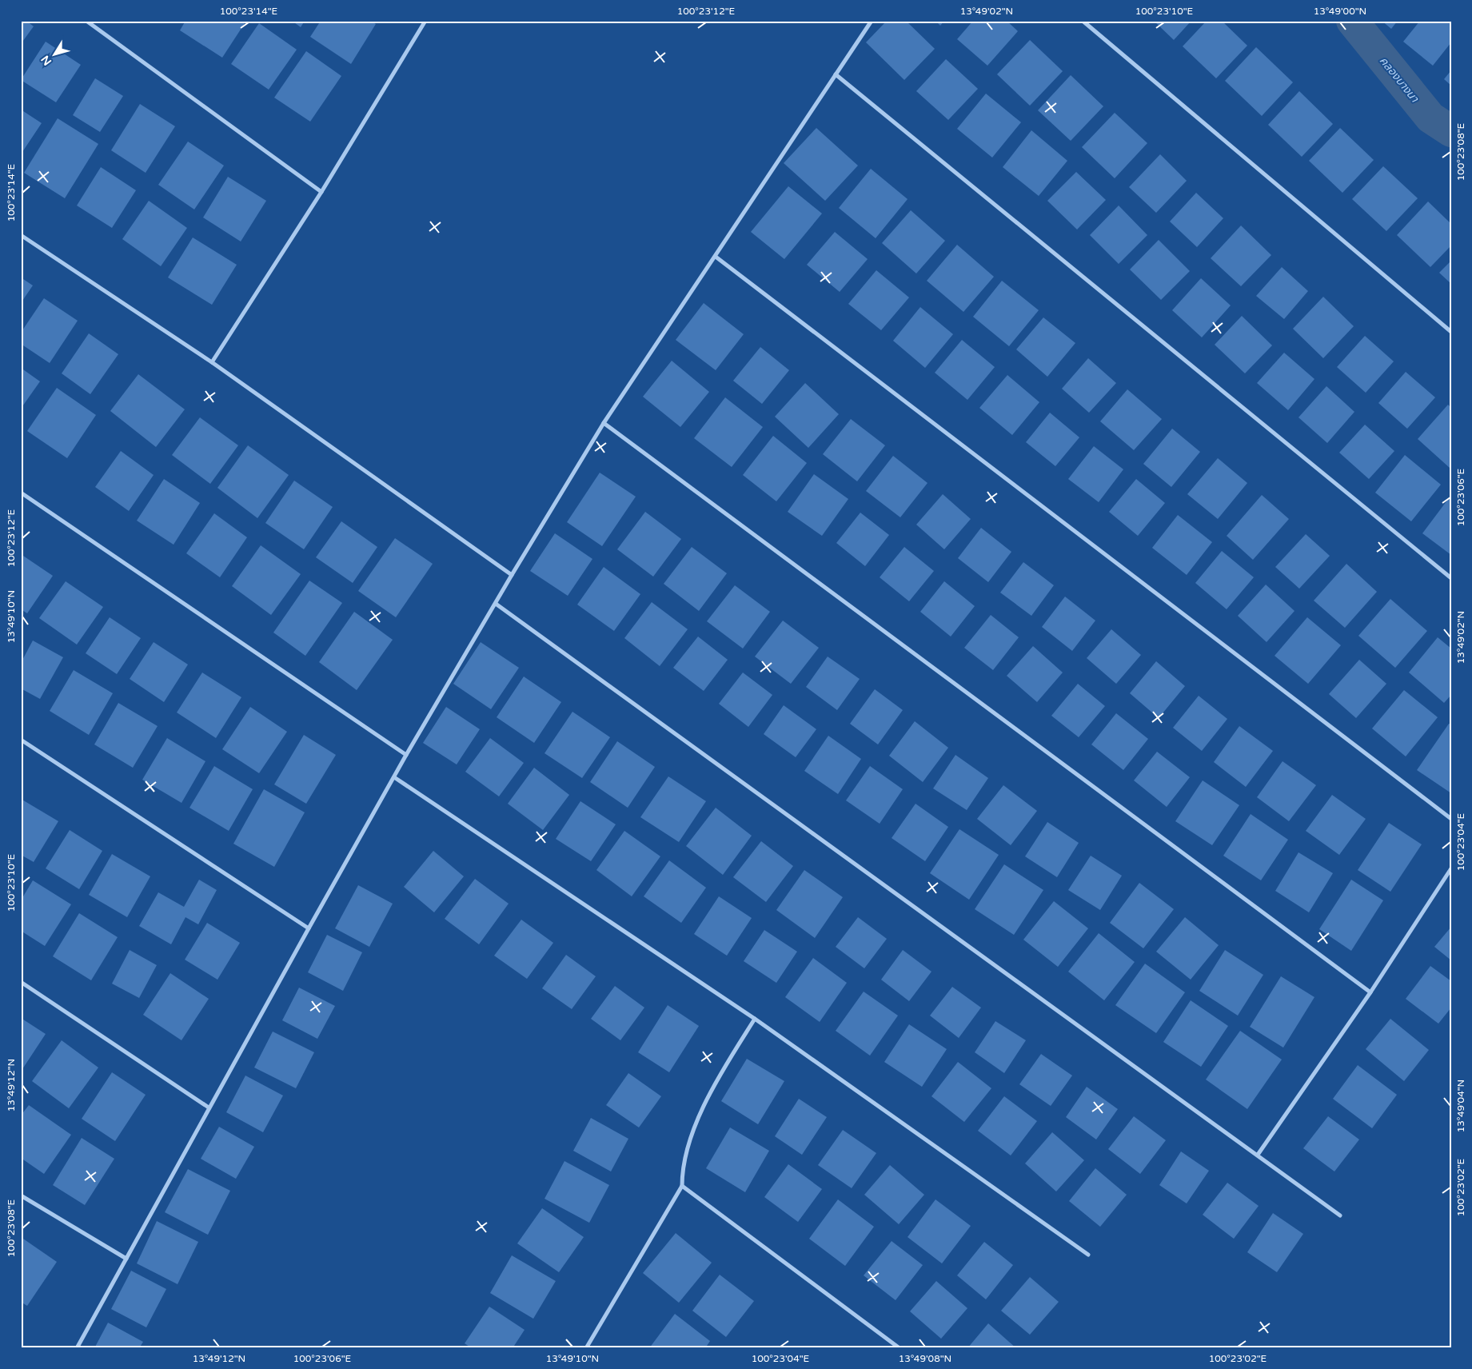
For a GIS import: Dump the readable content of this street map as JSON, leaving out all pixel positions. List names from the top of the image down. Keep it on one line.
{"water":["คลองบางนา"],"north":"bottom left","coordinates":["100°23'14\"E","100°23'12\"E","13°49'02\"N","100°23'10\"E","13°49'00\"N","100°23'08\"E","100°23'06\"E","13°49'10\"N","100°23'04\"E","13°49'12\"N","13°49'04\"N","100°23'02\"E","13°49'08\"N"]}
